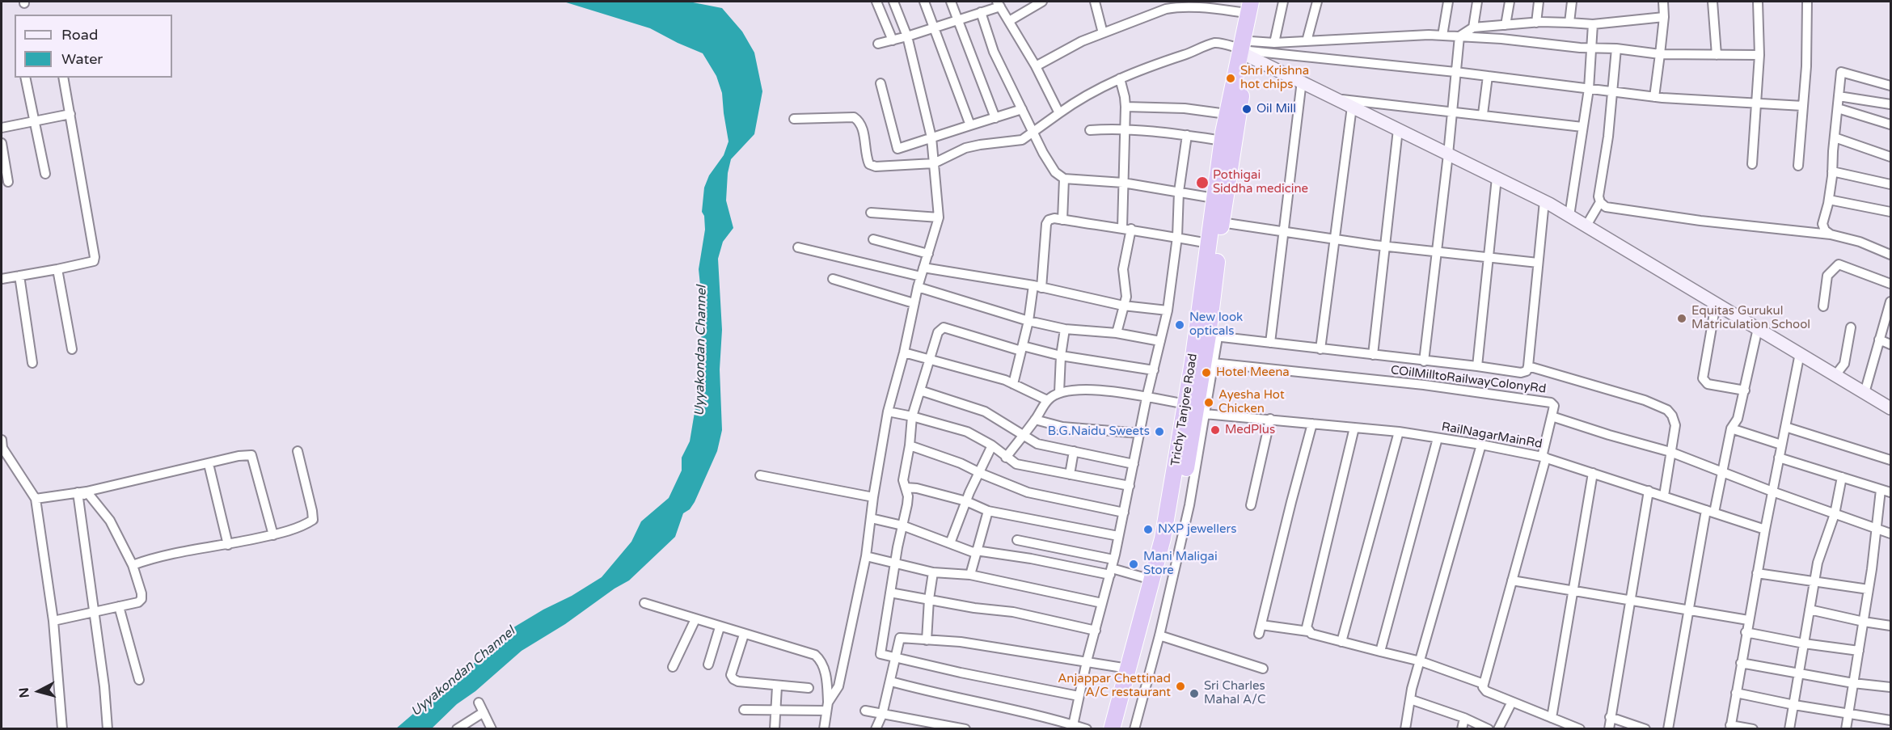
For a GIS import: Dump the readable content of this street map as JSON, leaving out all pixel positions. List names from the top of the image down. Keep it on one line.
{"streets":{"highway":["Trichy Tanjore Road"],"street":["COilMilltoRailwayColonyRd","RailNagarMainRd"]},"water":["Uyyakondan Channel"],"places":["Shri Krishna hot chips","Oil Mill","Pothigai Siddha medicine","Equitas Gurukul Matriculation School","New look opticals","Hotel Meena","Ayesha Hot Chicken","MedPlus","B.G.Naidu Sweets","NXP jewellers","Mani Maligai Store","Anjappar Chettinad A/C restaurant","Sri Charles Mahal A/C"],"legend":["Road","Water"],"north":"left"}
